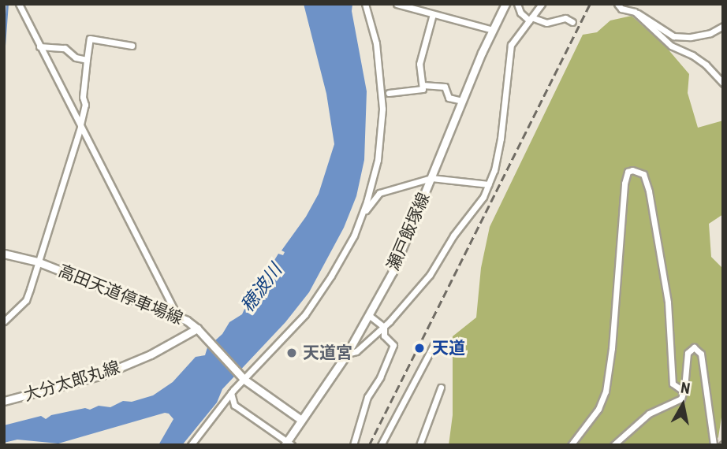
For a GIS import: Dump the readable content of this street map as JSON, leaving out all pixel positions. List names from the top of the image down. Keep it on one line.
{"streets":{"main road":["瀬戸飯塚線","高田天道停車場線","大分太郎丸線"]},"crossings":[["瀬戸飯塚線","高田天道停車場線"],["高田天道停車場線","大分太郎丸線"]],"water":["穂波川"],"places":["天道","天道宮"],"north":"top"}
